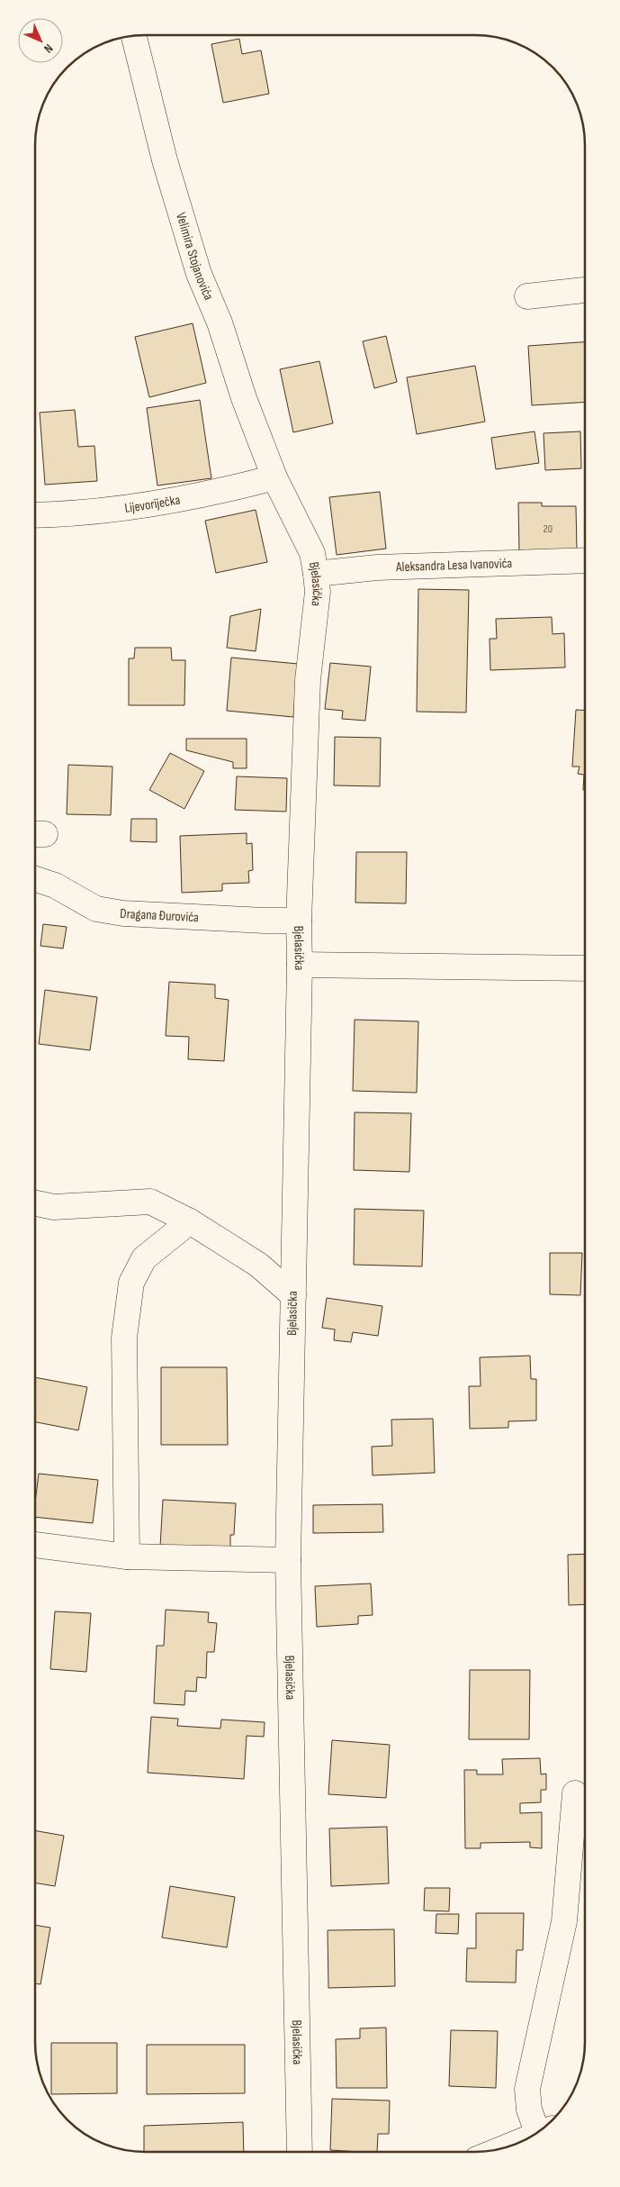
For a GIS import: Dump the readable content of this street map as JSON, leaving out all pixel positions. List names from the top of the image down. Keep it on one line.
{"streets":{"street":["Velimira Stojanovića","Lijevoriječka","Aleksandra Lesa Ivanovića","Bjelasička","Dragana Đurovića"]},"crossings":[["Velimira Stojanovića","Lijevoriječka"],["Velimira Stojanovića","Bjelasička"],["Lijevoriječka","Bjelasička"],["Aleksandra Lesa Ivanovića","Bjelasička"],["Bjelasička","Dragana Đurovića"]],"house_numbers":["20"],"north":"bottom right"}
